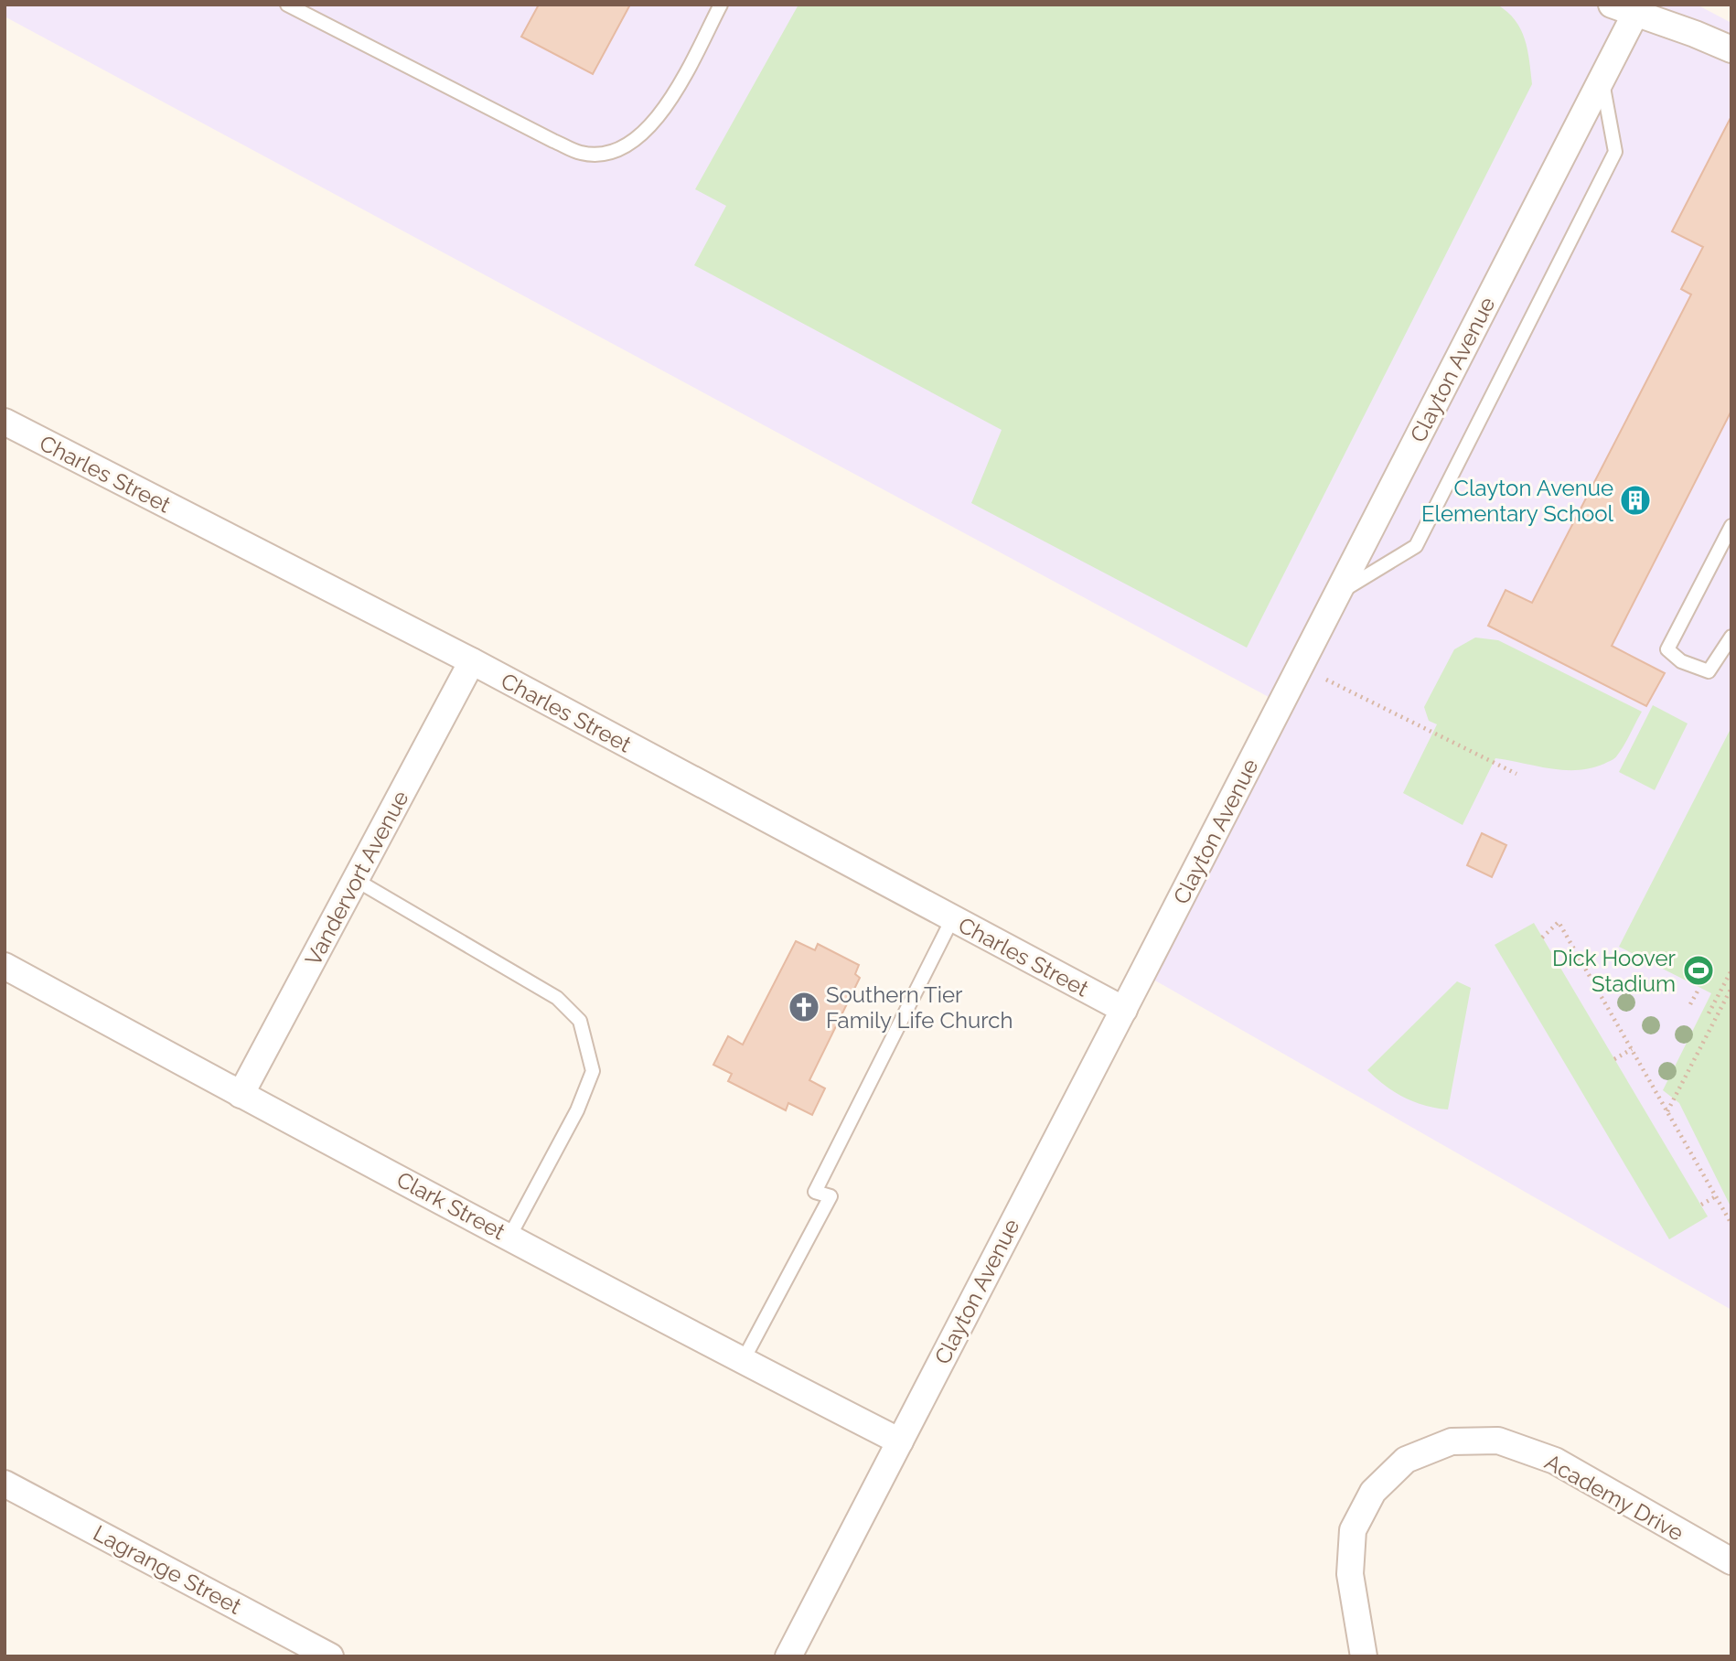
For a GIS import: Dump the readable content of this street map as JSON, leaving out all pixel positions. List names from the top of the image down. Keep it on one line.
{"streets":{"street":["Clayton Avenue","Charles Street","Vandervort Avenue","Clark Street","Academy Drive","Lagrange Street"]},"crossings":[["Clayton Avenue","Charles Street"],["Clayton Avenue","Clark Street"],["Charles Street","Vandervort Avenue"],["Vandervort Avenue","Clark Street"]],"places":{"building":["Clayton Avenue Elementary School"],"sports":["Dick Hoover Stadium"],"church":["Southern Tier Family Life Church"]}}
